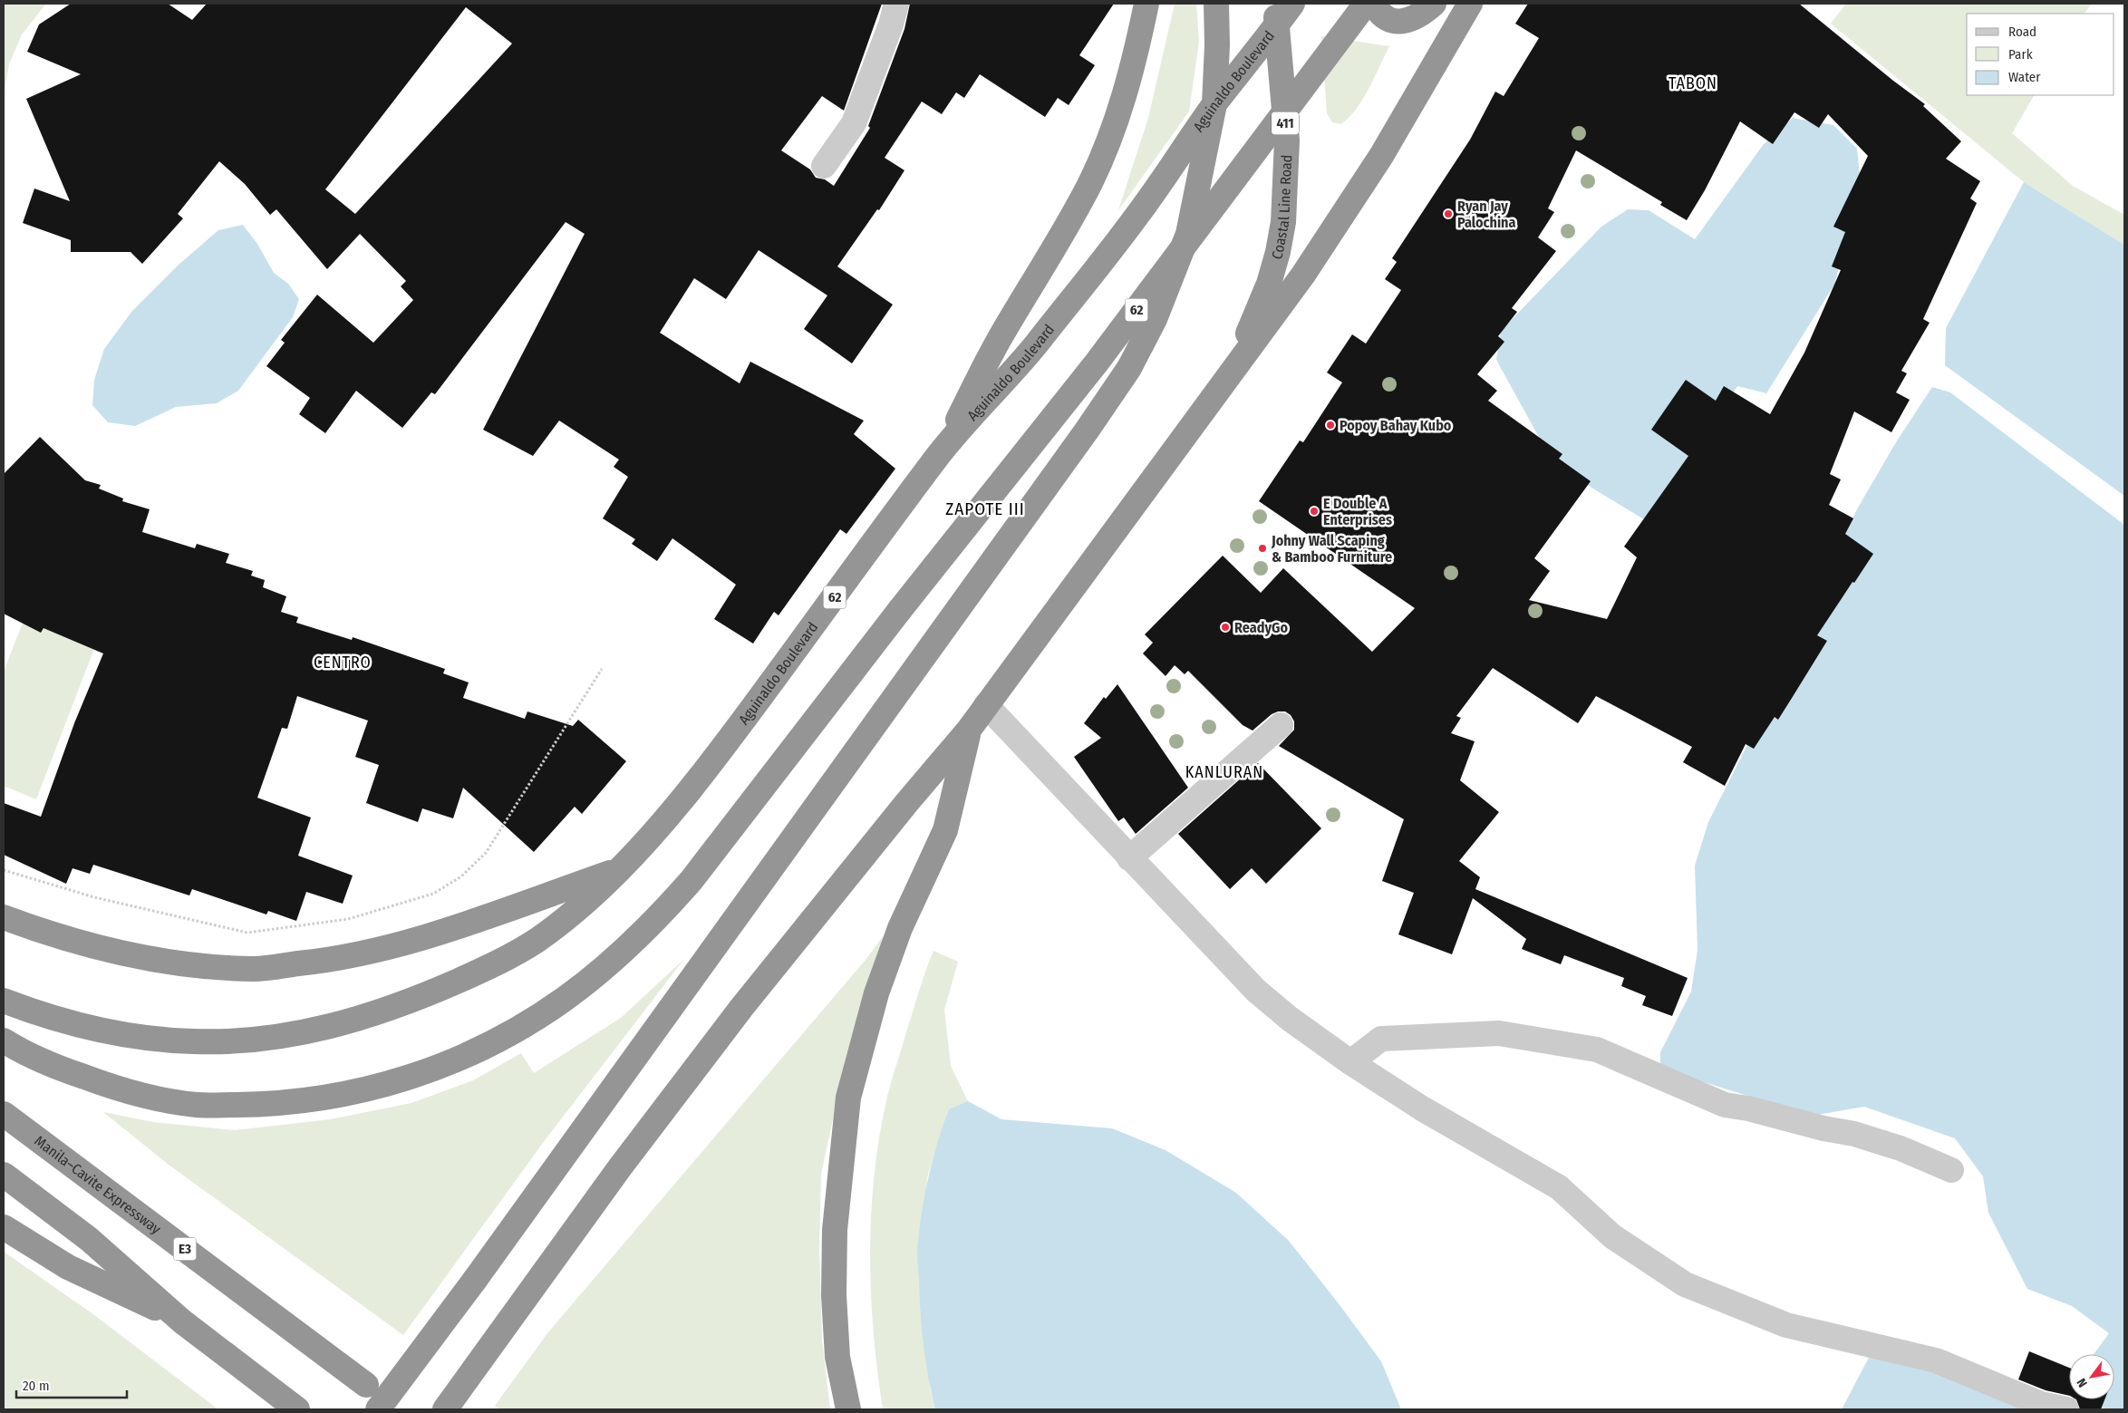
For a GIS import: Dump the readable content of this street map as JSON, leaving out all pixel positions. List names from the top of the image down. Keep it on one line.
{"streets":{"highway":["Aguinaldo Boulevard","411","Coastal Line Road","62","Manila–Cavite Expressway","E3"]},"crossings":[["Aguinaldo Boulevard","Coastal Line Road"]],"districts":["TABON","ZAPOTE III","CENTRO","KANLURAN"],"places":["Ryan Jay Palochina","Popoy Bahay Kubo","E Double A Enterprises","Johny Wall Scaping & Bamboo Furniture","ReadyGo"],"legend":["Road","Park","Water"],"scale_bar":"20 m","north":"bottom left"}
